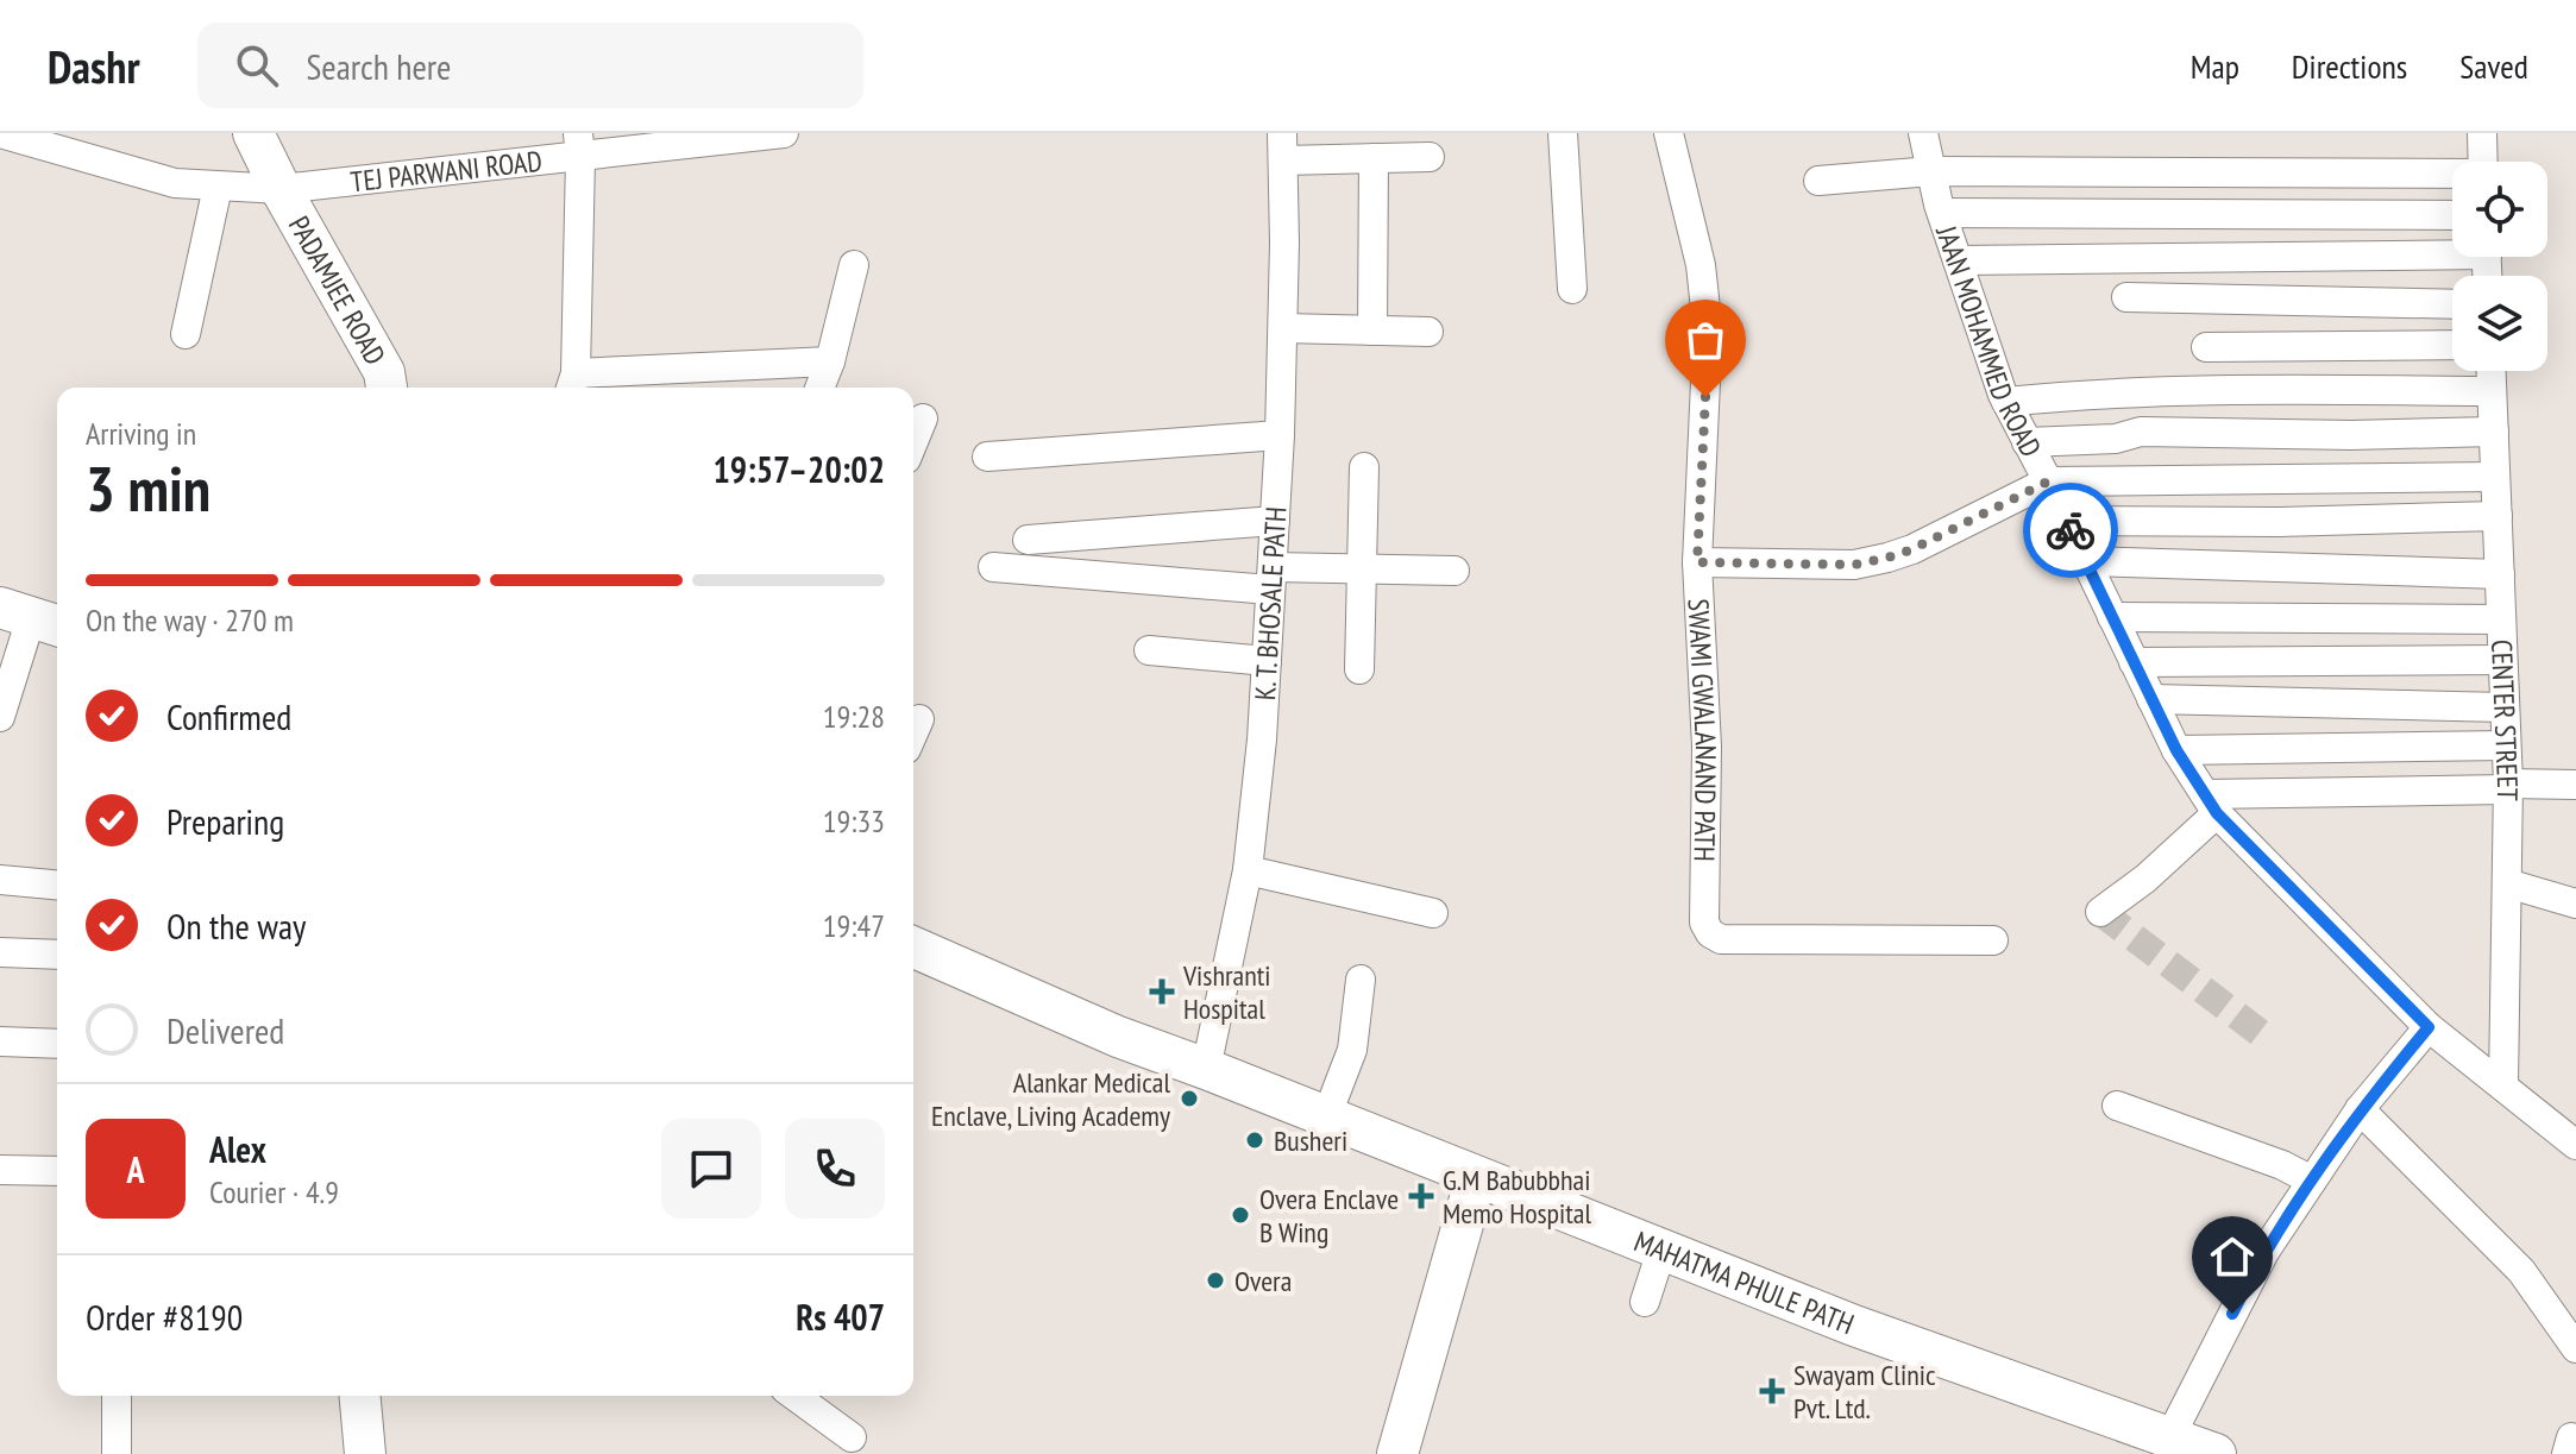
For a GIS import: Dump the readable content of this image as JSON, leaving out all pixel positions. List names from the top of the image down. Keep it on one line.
{"streets":{"main road":["PADAMJEE ROAD","MAHATMA PHULE PATH"],"street":["TEJ PARWANI ROAD","JAAN MOHAMMED ROAD","K. T. BHOSALE PATH","CENTER STREET","SWAMI GWALANAND PATH"]},"crossings":[["TEJ PARWANI ROAD","PADAMJEE ROAD"],["JAAN MOHAMMED ROAD","CENTER STREET"],["K. T. BHOSALE PATH","MAHATMA PHULE PATH"]],"places":{"health":["Vishranti Hospital","G.M Babubbhai Memo Hospital","Swayam Clinic Pvt. Ltd."],"other":["Alankar Medical Enclave, Living Academy","Busheri","Overa Enclave B Wing","Overa"]},"page":{"header":"Dashr","search":"Search here","nav":["Map","Directions","Saved"],"heading":["3 min","Arriving in","19:57–20:02"],"panel":["Alex","Courier · 4.9","Order #8190","Rs 407"],"bar":"On the way · 270 m","list":[["Confirmed","19:28"],["Preparing","19:33"],["On the way","19:47"],"Delivered"],"round":"A"}}
